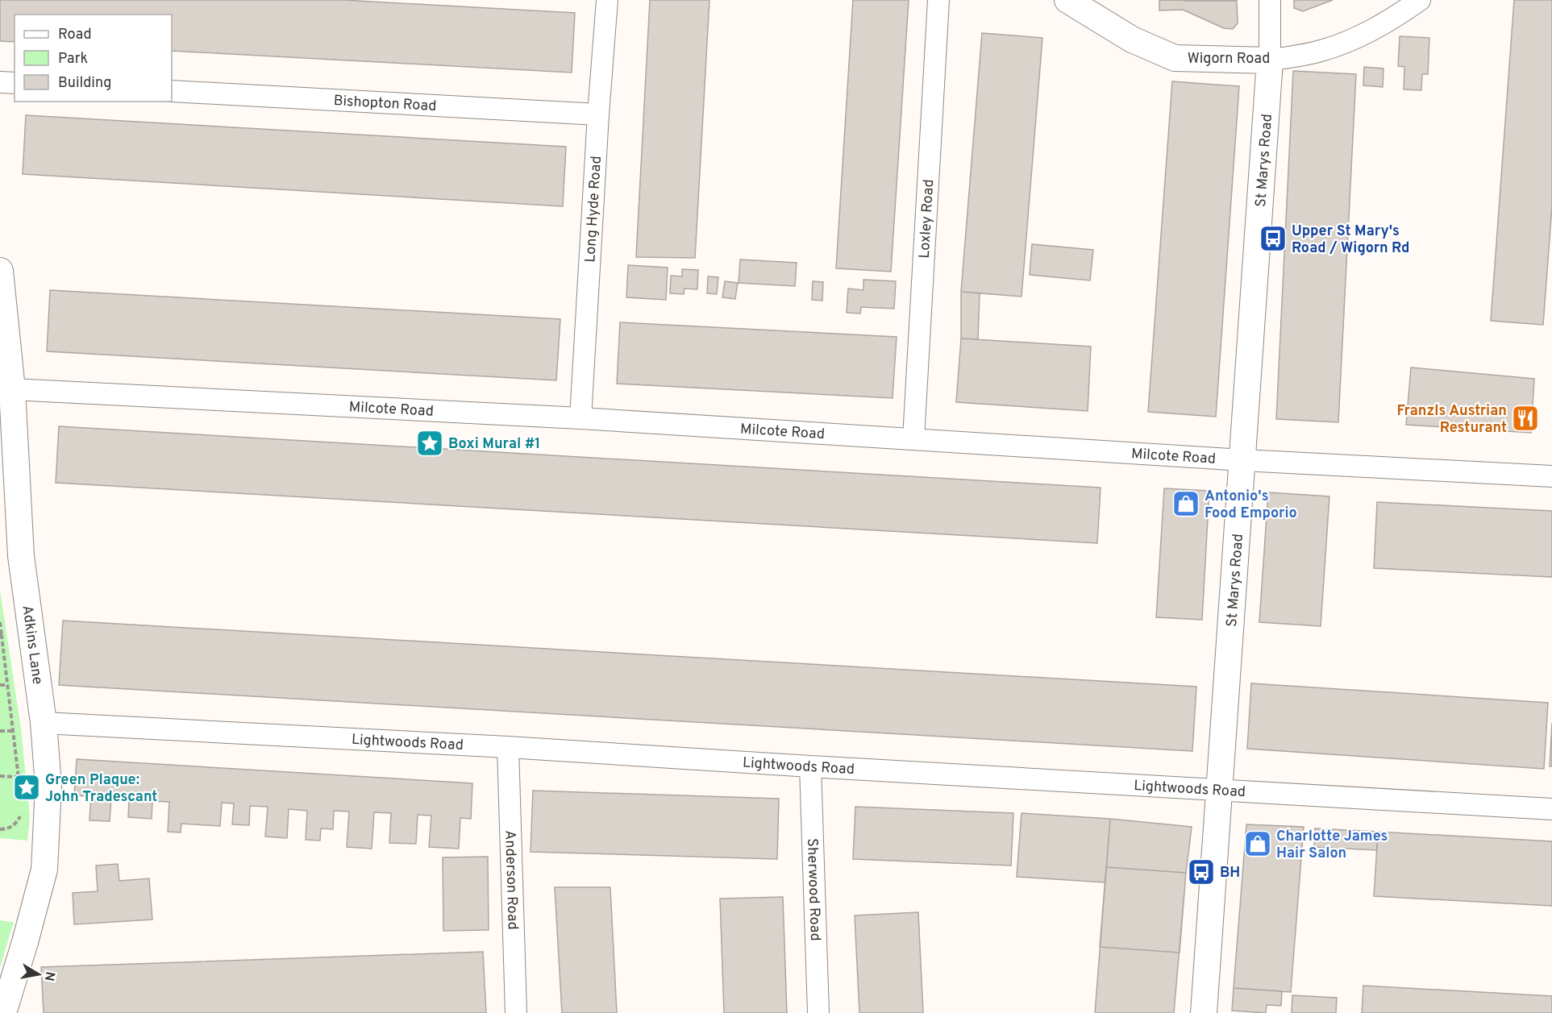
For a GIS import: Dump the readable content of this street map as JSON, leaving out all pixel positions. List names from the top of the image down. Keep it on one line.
{"streets":{"street":["Wigorn Road","Bishopton Road","St Marys Road","Long Hyde Road","Loxley Road","Milcote Road","Adkins Lane","Lightwoods Road","Anderson Road","Sherwood Road"]},"crossings":[["Wigorn Road","St Marys Road"],["Bishopton Road","Long Hyde Road"],["St Marys Road","Milcote Road"],["St Marys Road","Lightwoods Road"],["Long Hyde Road","Milcote Road"],["Loxley Road","Milcote Road"],["Milcote Road","Adkins Lane"],["Adkins Lane","Lightwoods Road"],["Lightwoods Road","Anderson Road"],["Lightwoods Road","Sherwood Road"]],"places":{"bus stop":["Upper St Mary's Road / Wigorn Rd","BH"],"restaurant":["Franzls Austrian Resturant"],"place":["Boxi Mural #1","Green Plaque: John Tradescant"],"shop":["Antonio's Food Emporio","Charlotte James Hair Salon"]},"legend":["Road","Park","Building"],"north":"right"}
